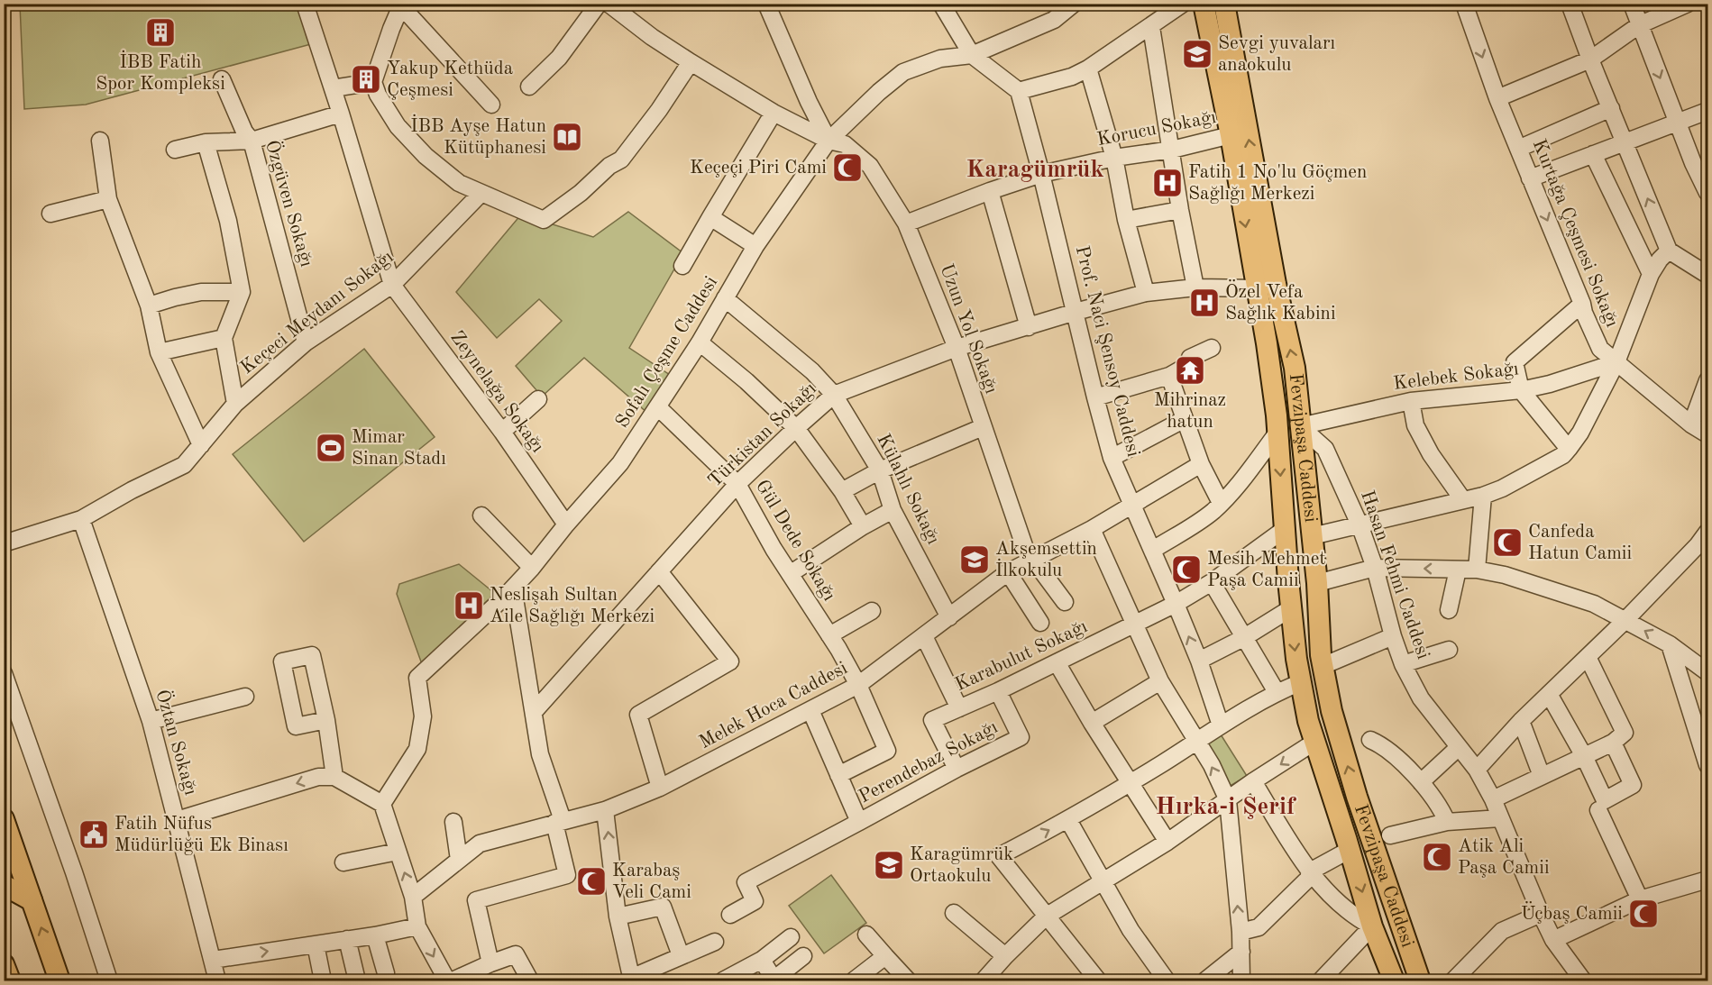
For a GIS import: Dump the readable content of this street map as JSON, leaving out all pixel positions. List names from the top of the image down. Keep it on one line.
{"streets":{"main road":["Fevzipaşa Caddesi"],"street":["Korucu Sokağı","Özgüven Sokağı","Kurtağa Çeşmesi Sokağı","Keçeci Meydanı Sokağı","Uzun Yol Sokağı","Prof. Naci Şensoy Caddesi","Sofalı Çeşme Caddesi","Kelebek Sokağı","Zeynelağa Sokağı","Türkistan Sokağı","Külahlı Sokağı","Gül Dede Sokağı","Hasan Fehmi Caddesi","Karabulut Sokağı","Melek Hoca Caddesi","Öztan Sokağı","Perendebaz Sokağı"]},"crossings":[["Korucu Sokağı","Uzun Yol Sokağı"],["Korucu Sokağı","Prof. Naci Şensoy Caddesi"],["Korucu Sokağı","Fevzipaşa Caddesi"],["Özgüven Sokağı","Keçeci Meydanı Sokağı"],["Kurtağa Çeşmesi Sokağı","Kelebek Sokağı"],["Keçeci Meydanı Sokağı","Zeynelağa Sokağı"],["Keçeci Meydanı Sokağı","Öztan Sokağı"],["Uzun Yol Sokağı","Sofalı Çeşme Caddesi"],["Uzun Yol Sokağı","Türkistan Sokağı"],["Uzun Yol Sokağı","Melek Hoca Caddesi"],["Prof. Naci Şensoy Caddesi","Türkistan Sokağı"],["Prof. Naci Şensoy Caddesi","Karabulut Sokağı"],["Prof. Naci Şensoy Caddesi","Melek Hoca Caddesi"],["Sofalı Çeşme Caddesi","Zeynelağa Sokağı"],["Sofalı Çeşme Caddesi","Külahlı Sokağı"],["Sofalı Çeşme Caddesi","Gül Dede Sokağı"],["Kelebek Sokağı","Fevzipaşa Caddesi"],["Kelebek Sokağı","Hasan Fehmi Caddesi"],["Türkistan Sokağı","Fevzipaşa Caddesi"],["Türkistan Sokağı","Külahlı Sokağı"],["Türkistan Sokağı","Gül Dede Sokağı"],["Fevzipaşa Caddesi","Hasan Fehmi Caddesi"],["Fevzipaşa Caddesi","Karabulut Sokağı"],["Külahlı Sokağı","Melek Hoca Caddesi"],["Gül Dede Sokağı","Melek Hoca Caddesi"],["Gül Dede Sokağı","Perendebaz Sokağı"],["Karabulut Sokağı","Perendebaz Sokağı"],["Melek Hoca Caddesi","Perendebaz Sokağı"]],"districts":["Karagümrük","Hırka-i Şerif"],"places":{"building":["İBB Fatih Spor Kompleksi","Yakup Kethüda Çeşmesi"],"school or university":["Sevgi yuvaları anaokulu","Akşemsettin İlkokulu","Karagümrük Ortaokulu"],"library":["İBB Ayşe Hatun Kütüphanesi"],"mosque":["Keçeçi Piri Cami","Canfeda Hatun Camii","Mesih Mehmet Paşa Camii","Atik Ali Paşa Camii","Karabaş Veli Cami","Üçbaş Camii"],"hospital":["Fatih 1 No'lu Göçmen Sağlığı Merkezi","Özel Vefa Sağlık Kabini","Neslişah Sultan Aile Sağlığı Merkezi"],"temple":["Mihrinaz hatun"],"sports":["Mimar Sinan Stadı"],"public building":["Fatih Nüfus Müdürlüğü Ek Binası"]}}
